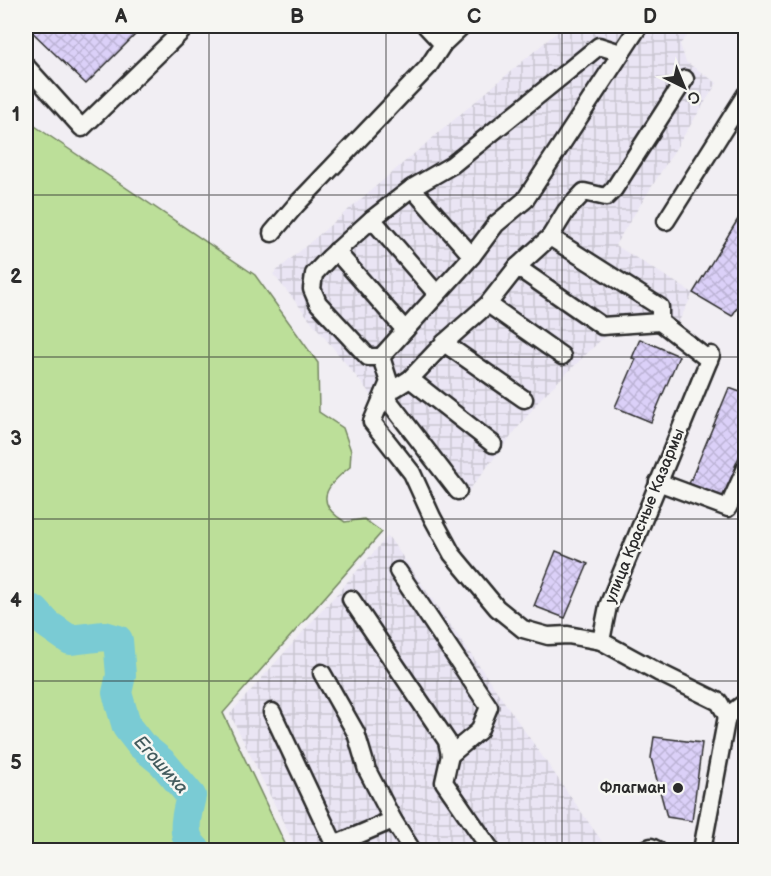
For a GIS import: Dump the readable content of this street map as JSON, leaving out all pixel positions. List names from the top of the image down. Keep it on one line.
{"streets":{"street":["улица Красные Казармы"]},"water":["Егошиха"],"places":["Флагман"],"north":"bottom right","grid":{"columns":["A","B","C","D"],"rows":["1","2","3","4","5"]}}
